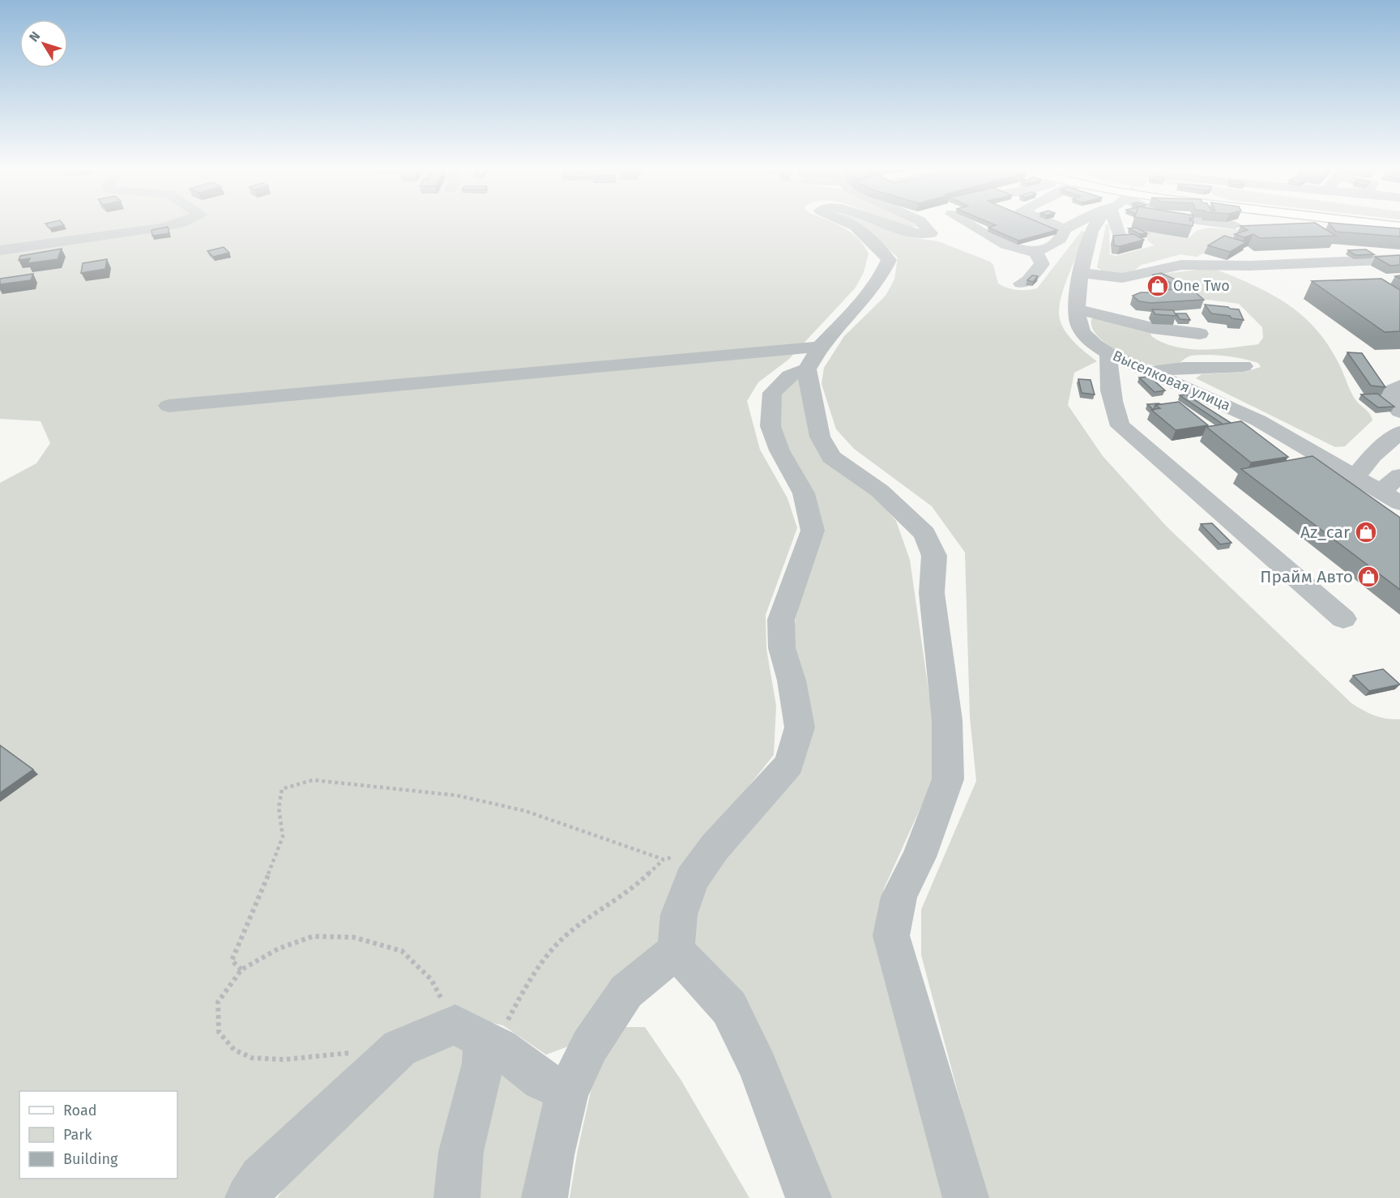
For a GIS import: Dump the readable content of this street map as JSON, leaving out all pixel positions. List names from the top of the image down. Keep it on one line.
{"streets":{"street":["Выселковая улица"]},"places":{"shop":["One Two","Az_car","Прайм Авто"]},"legend":["Road","Park","Building"],"north":"top left"}
